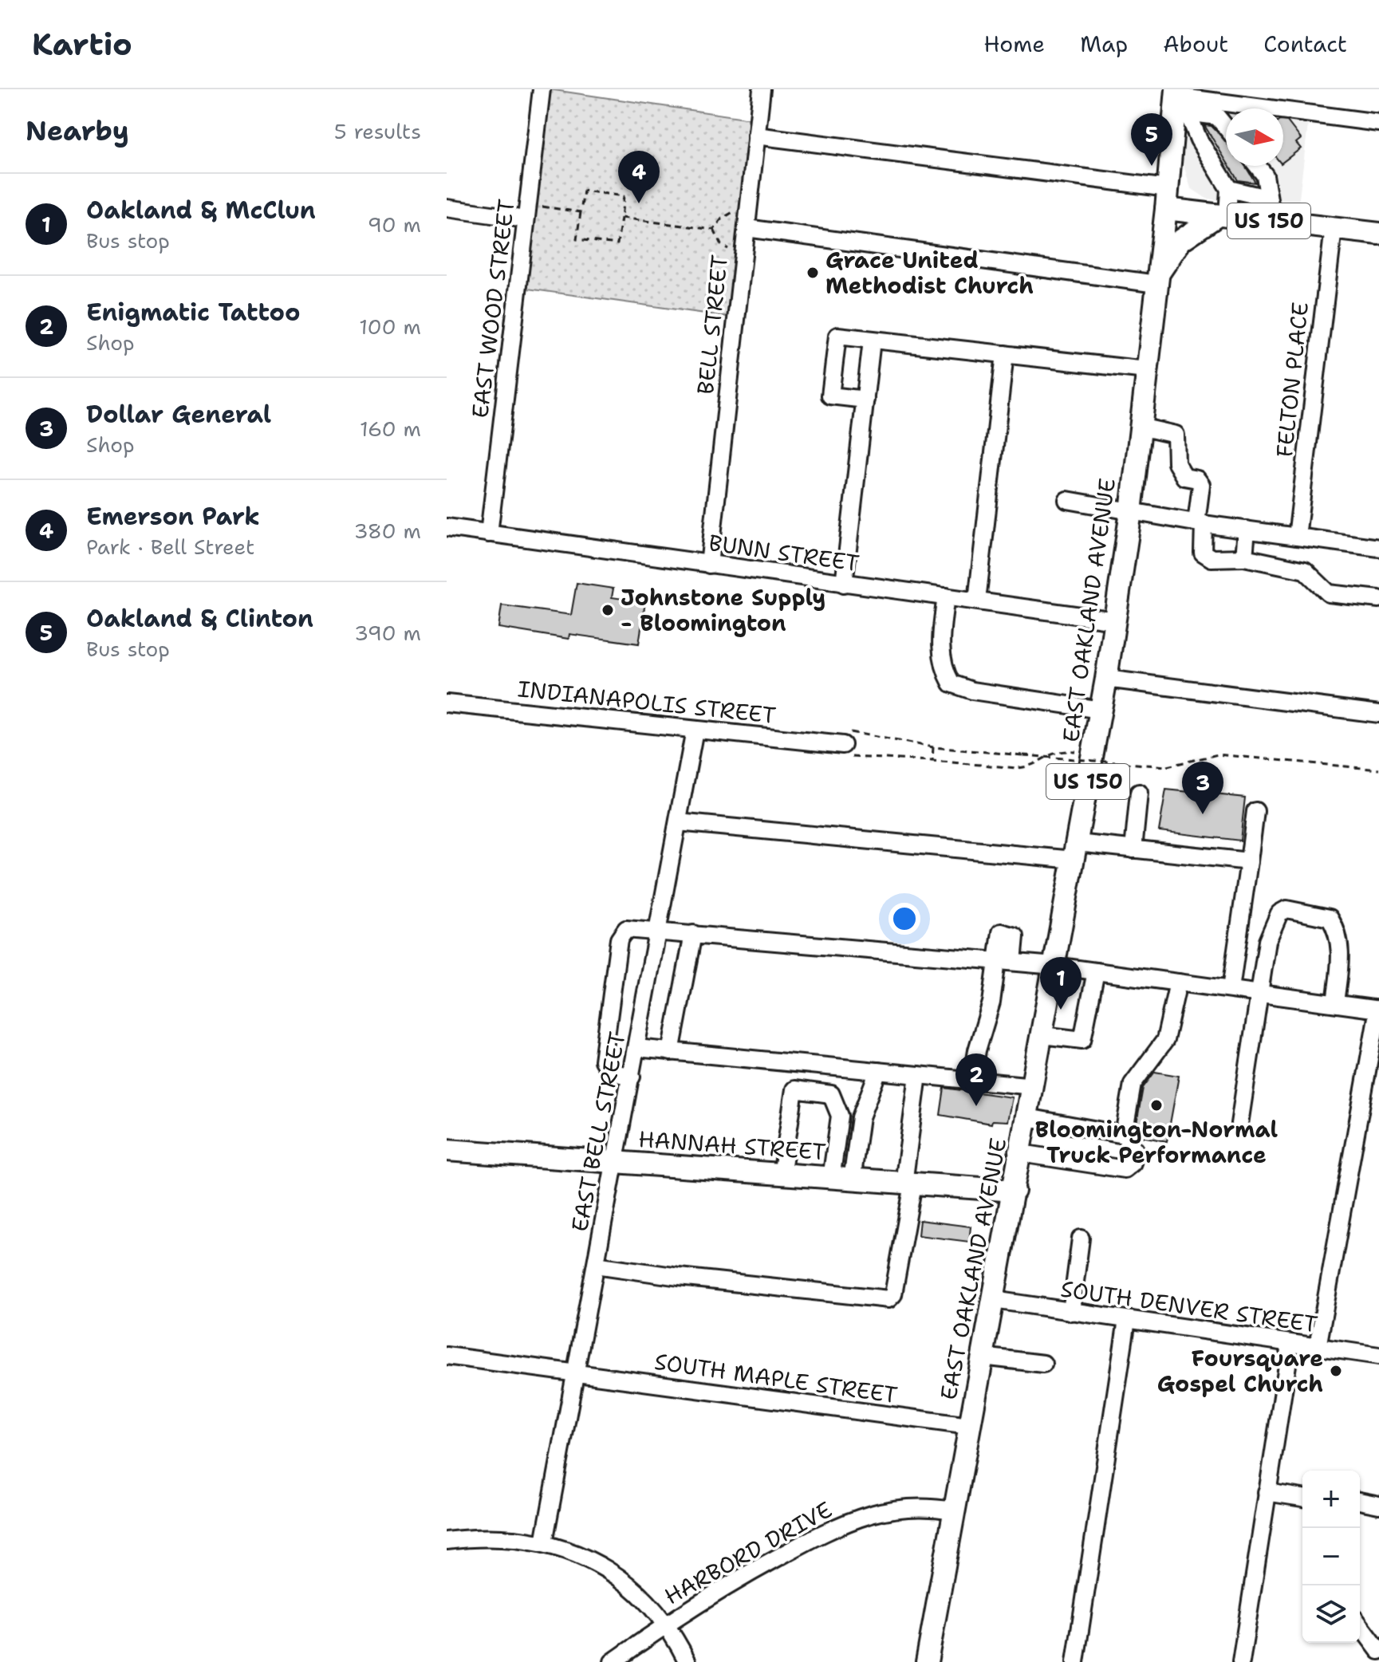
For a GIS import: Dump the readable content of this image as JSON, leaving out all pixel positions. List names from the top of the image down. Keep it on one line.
{"streets":{"main road":["US 150","EAST OAKLAND AVENUE","HANNAH STREET"],"street":["EAST WOOD STREET","BELL STREET","FELTON PLACE","BUNN STREET","INDIANAPOLIS STREET","EAST BELL STREET","SOUTH DENVER STREET","SOUTH MAPLE STREET","HARBORD DRIVE"]},"crossings":[["US 150","FELTON PLACE"],["US 150","EAST OAKLAND AVENUE"],["EAST WOOD STREET","BUNN STREET"],["BELL STREET","BUNN STREET"],["BUNN STREET","EAST OAKLAND AVENUE"],["EAST OAKLAND AVENUE","HANNAH STREET"],["EAST OAKLAND AVENUE","SOUTH DENVER STREET"],["EAST OAKLAND AVENUE","SOUTH MAPLE STREET"],["EAST OAKLAND AVENUE","HARBORD DRIVE"],["INDIANAPOLIS STREET","EAST BELL STREET"],["EAST BELL STREET","HANNAH STREET"],["EAST BELL STREET","SOUTH MAPLE STREET"]],"places":["Grace United Methodist Church","Johnstone Supply - Bloomington","Bloomington-Normal Truck Performance","Foursquare Gospel Church"],"north":"right","page":{"header":"Kartio","nav":["Home","Map","About","Contact"],"heading":["Nearby","5 results"],"pins":["5","4","3","1","2"],"list":[{"mark":"1","name":"Oakland & McClun","note":"Bus stop","value":"90 m"},{"mark":"2","name":"Enigmatic Tattoo","note":"Shop","value":"100 m"},{"mark":"3","name":"Dollar General","note":"Shop","value":"160 m"},{"mark":"4","name":"Emerson Park","note":"Park · Bell Street","value":"380 m"},{"mark":"5","name":"Oakland & Clinton","note":"Bus stop","value":"390 m"}],"map_buttons":["+","−"]}}
